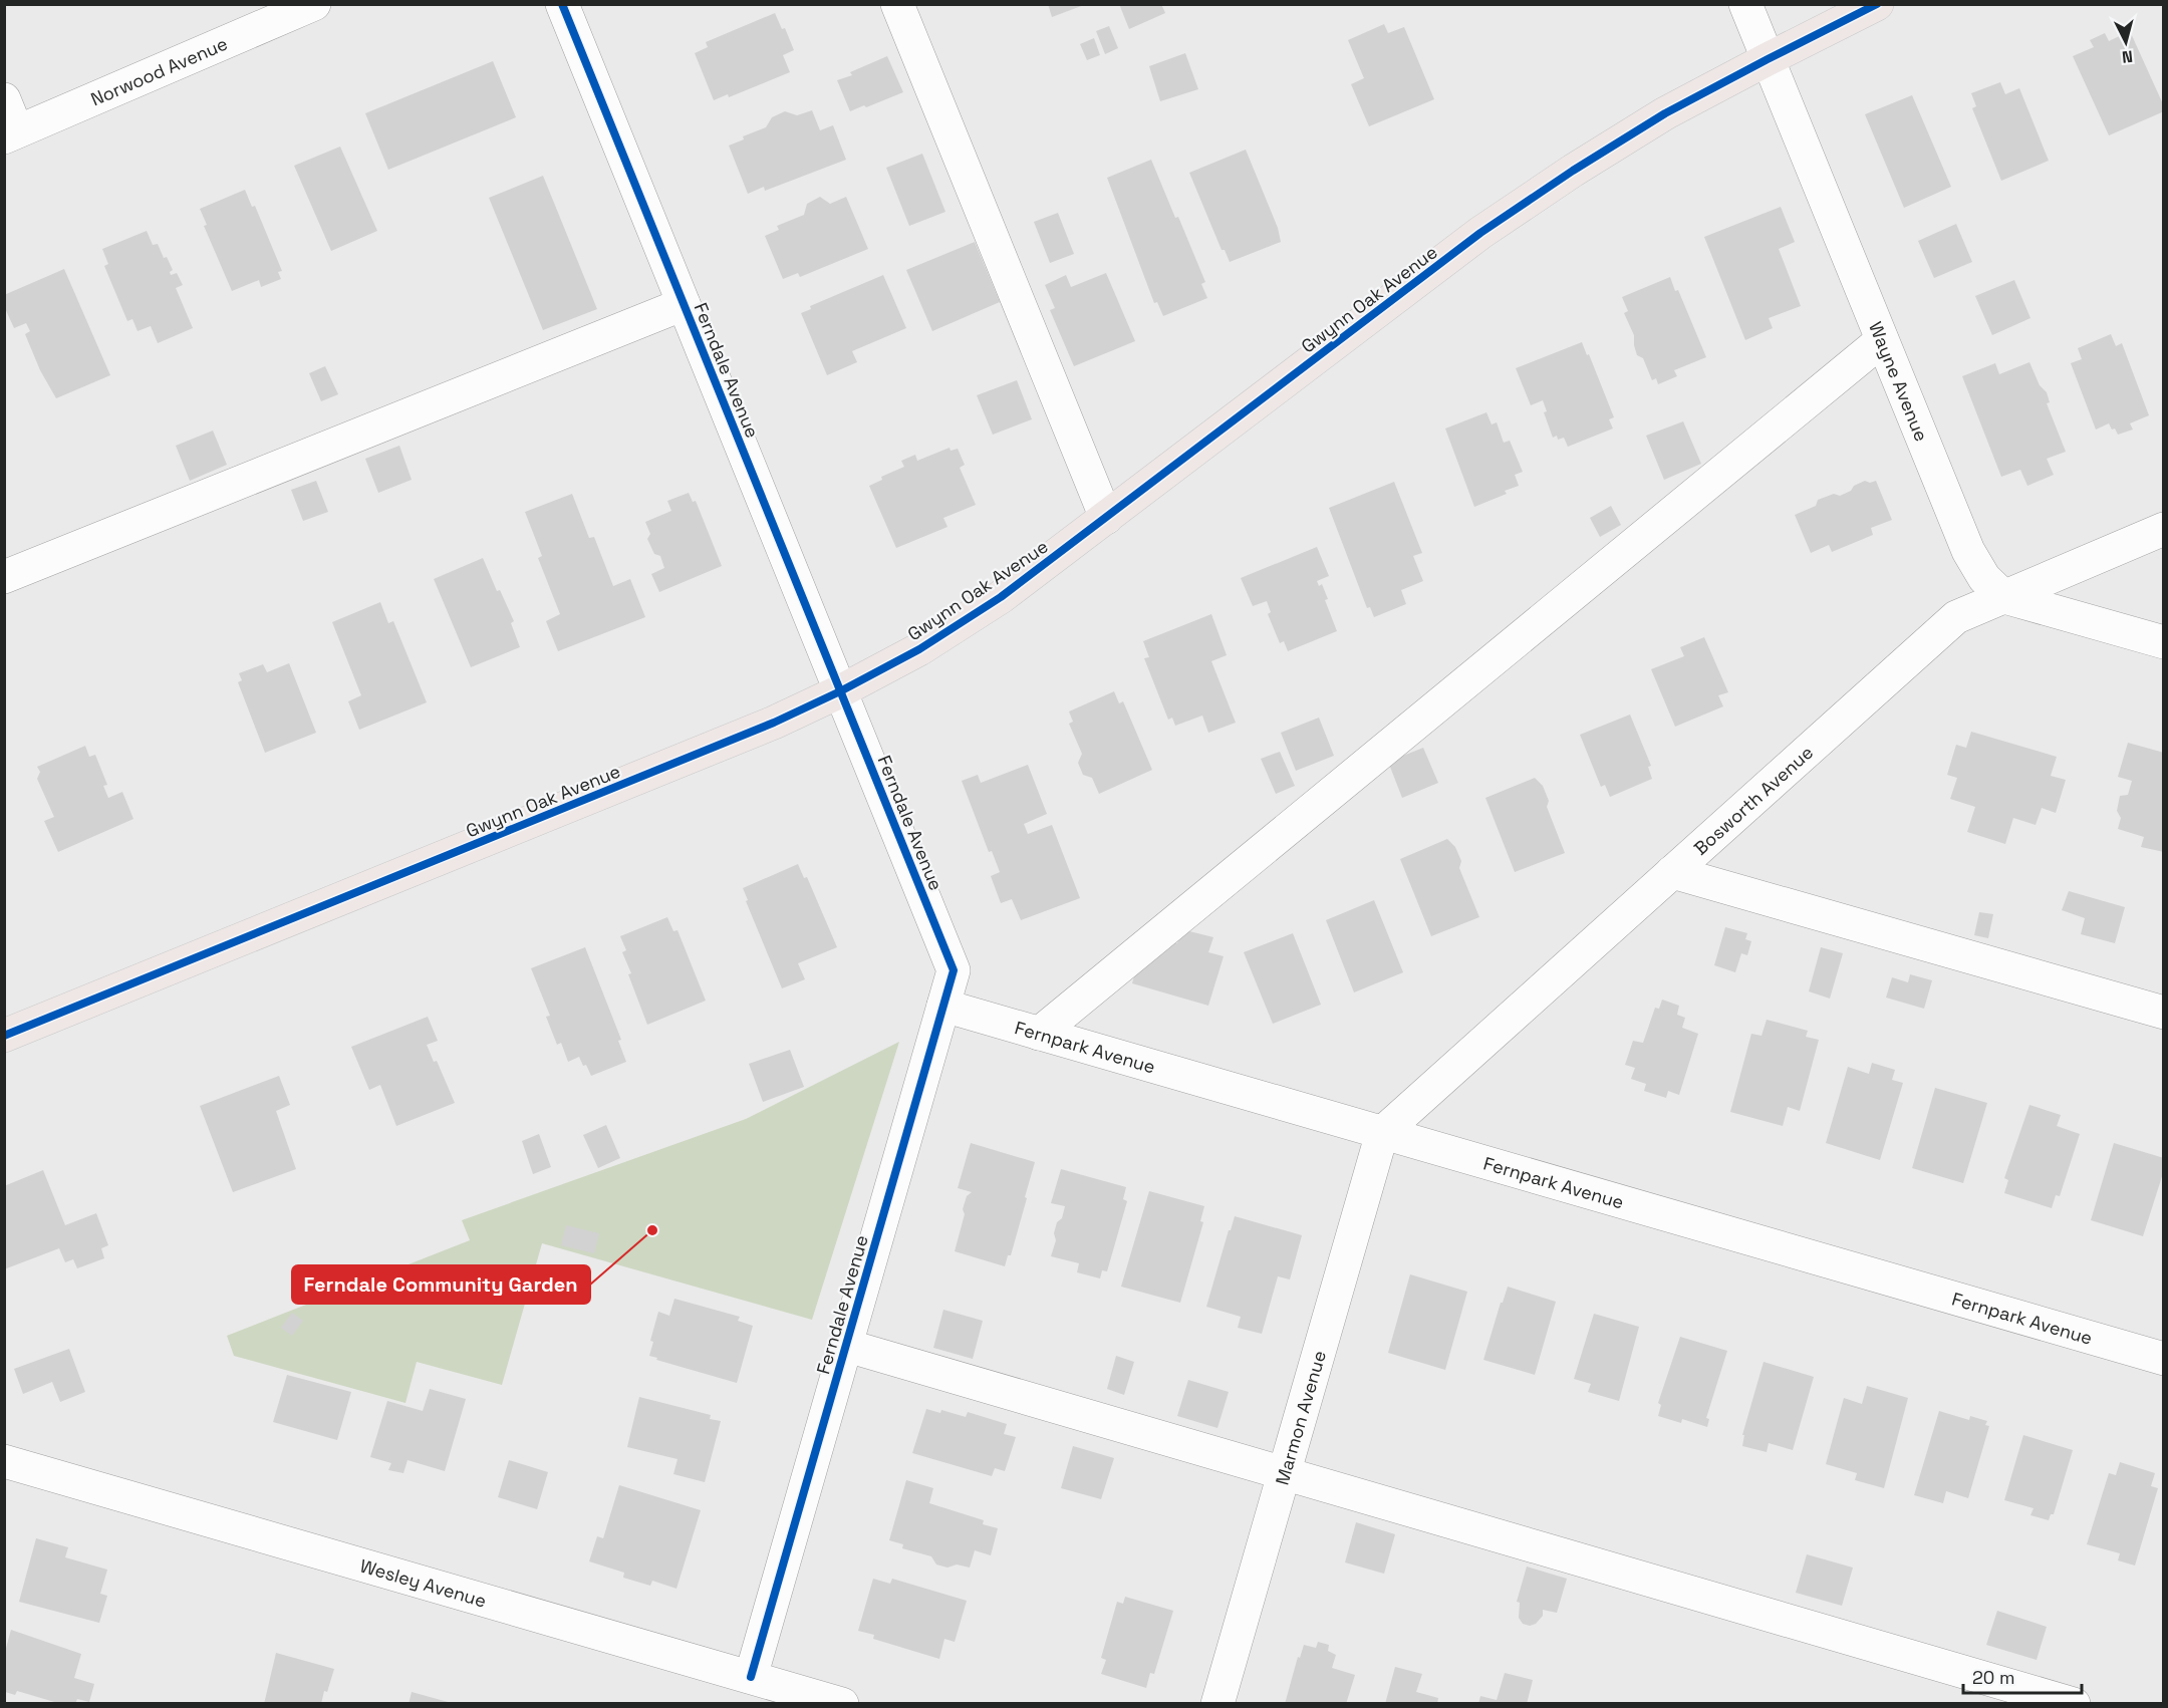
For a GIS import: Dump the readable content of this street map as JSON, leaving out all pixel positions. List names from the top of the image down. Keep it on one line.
{"streets":{"main road":["Gwynn Oak Avenue"],"street":["Norwood Avenue","Ferndale Avenue","Wayne Avenue","Bosworth Avenue","Fernpark Avenue","Marmon Avenue","Wesley Avenue"]},"crossings":[["Gwynn Oak Avenue","Ferndale Avenue"],["Gwynn Oak Avenue","Wayne Avenue"],["Ferndale Avenue","Fernpark Avenue"],["Ferndale Avenue","Wesley Avenue"],["Wayne Avenue","Bosworth Avenue"],["Bosworth Avenue","Fernpark Avenue"],["Bosworth Avenue","Marmon Avenue"],["Fernpark Avenue","Marmon Avenue"]],"places":["Ferndale Community Garden"],"scale_bar":"20 m","north":"bottom"}
